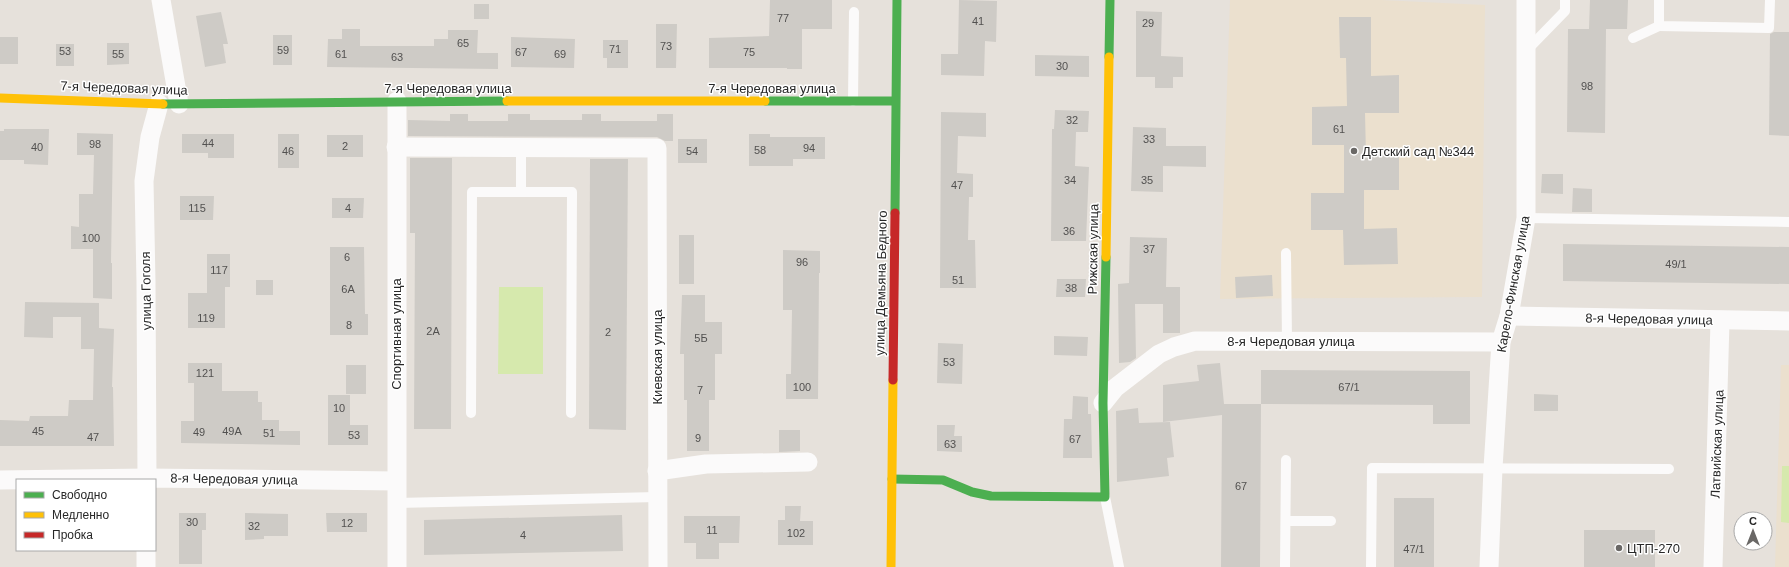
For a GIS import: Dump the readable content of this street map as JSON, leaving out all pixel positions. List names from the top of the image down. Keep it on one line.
{"streets":{"street":["7-я Чередовая улица","Рижская улица","улица Демьяна Бедного","Карело-Финская улица","улица Гоголя","8-я Чередовая улица","Спортивная улица","Киевская улица","Латвийская улица"]},"crossings":[["7-я Чередовая улица","улица Демьяна Бедного"],["7-я Чередовая улица","улица Гоголя"],["7-я Чередовая улица","Спортивная улица"],["Рижская улица","8-я Чередовая улица"],["Карело-Финская улица","8-я Чередовая улица"],["8-я Чередовая улица","Спортивная улица"],["8-я Чередовая улица","Латвийская улица"]],"places":["Детский сад №344","ЦТП-270"],"house_numbers":["77","41","29","65","73","71","59","53","67","75","55","61","69","63","30","98","32","61","33","44","98","2","40","94","58","46","54","34","35","47","115","4","36","100","37","6","96","49/1","117","51","38","6А","119","8","2А","2","5Б","53","121","100","67/1","7","10","45","49А","49","51","53","47","9","67","63","67","30","12","32","11","102","4","47/1"],"legend":["Свободно","Медленно","Пробка"],"north":"top"}
